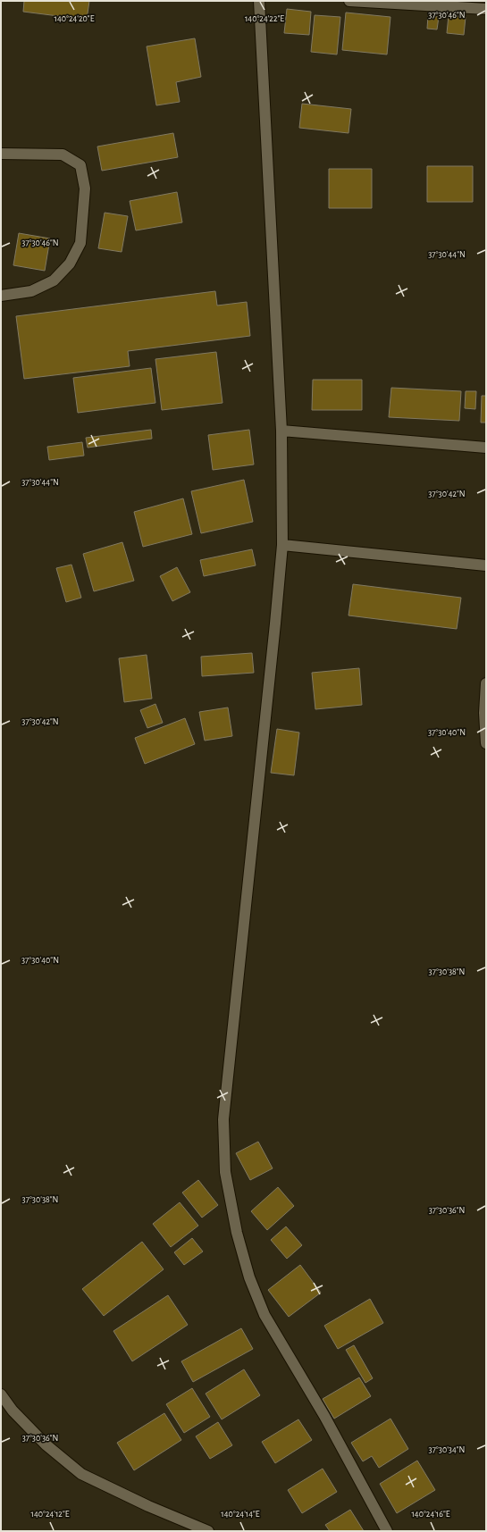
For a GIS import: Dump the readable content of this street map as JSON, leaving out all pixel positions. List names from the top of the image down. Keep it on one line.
{"coordinates":["37°30'46\"N","140°24'20\"E","140°24'22\"E","37°30'44\"N","37°30'42\"N","37°30'40\"N","37°30'38\"N","37°30'36\"N","37°30'34\"N","140°24'12\"E","140°24'14\"E","140°24'16\"E"]}
